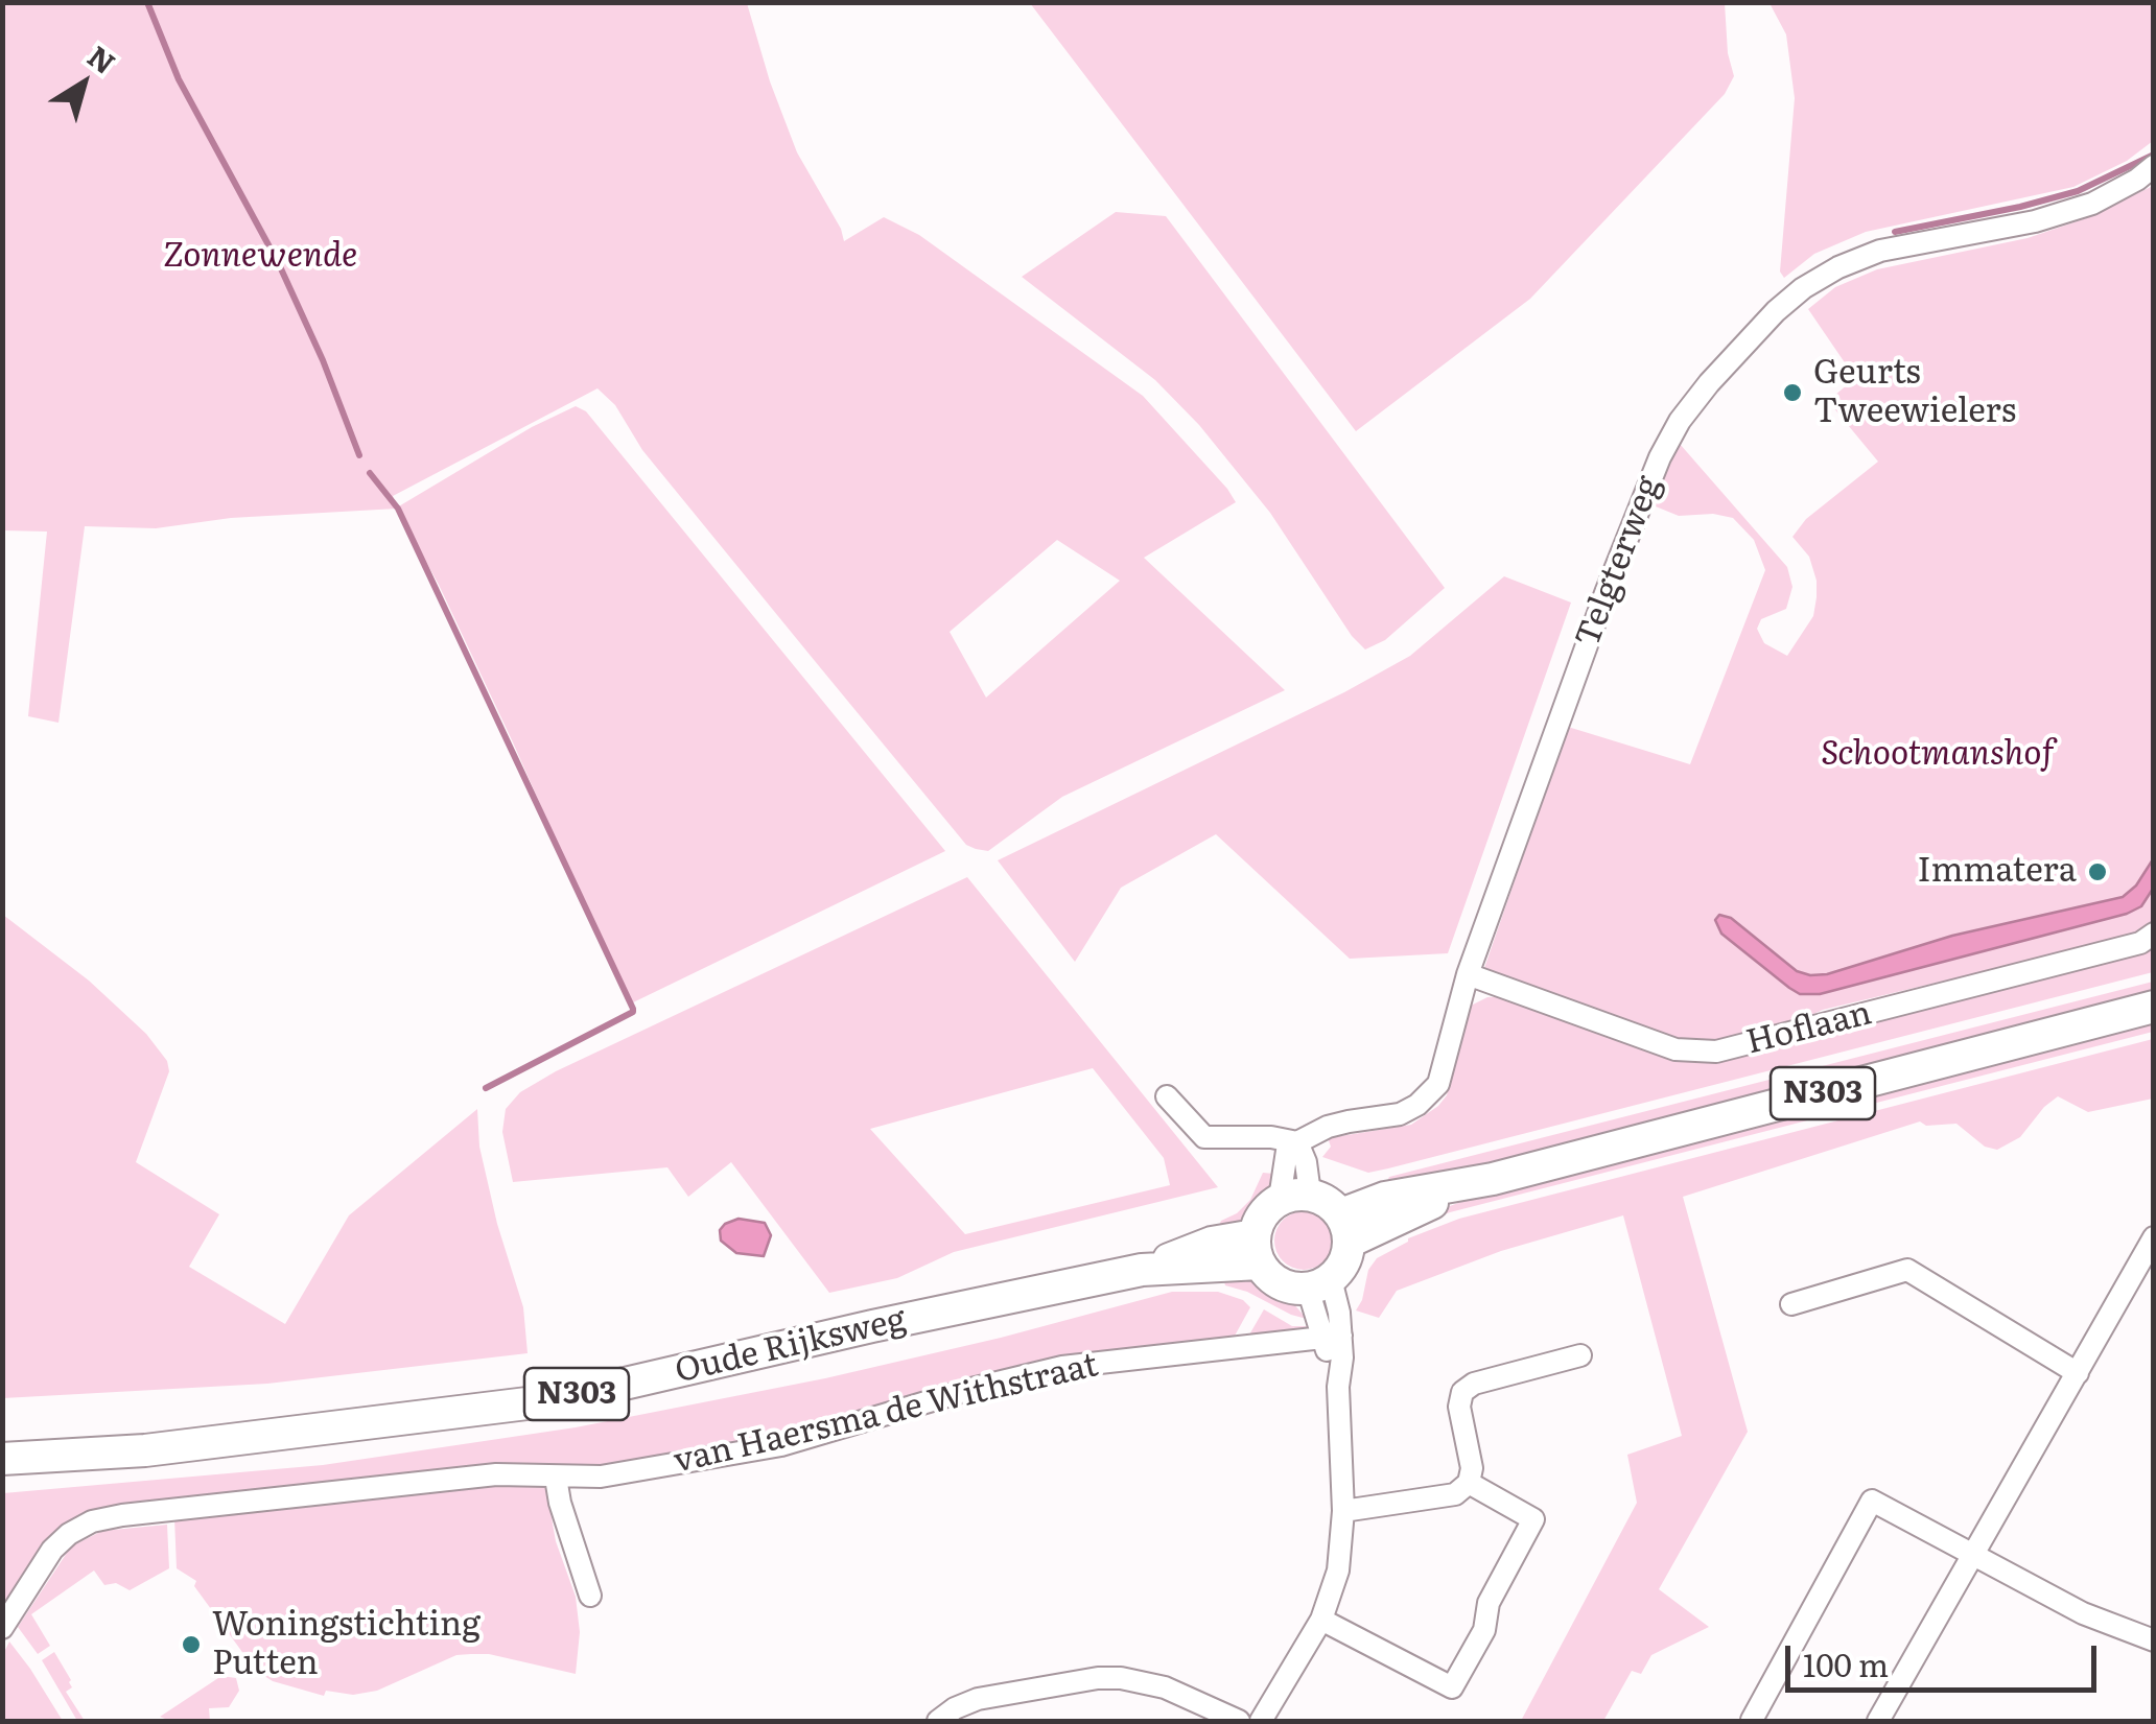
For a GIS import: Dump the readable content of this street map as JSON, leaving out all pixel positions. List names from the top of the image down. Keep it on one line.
{"streets":{"main road":["N303","Oude Rijksweg"],"street":["Telgterweg","Hoflaan","van Haersma de Withstraat"]},"crossings":[["Telgterweg","Hoflaan"],["N303","Oude Rijksweg"]],"parks":["Zonnewende","Schootmanshof"],"places":["Geurts Tweewielers","Immatera","Woningstichting Putten"],"scale_bar":"100 m","north":"top right"}
